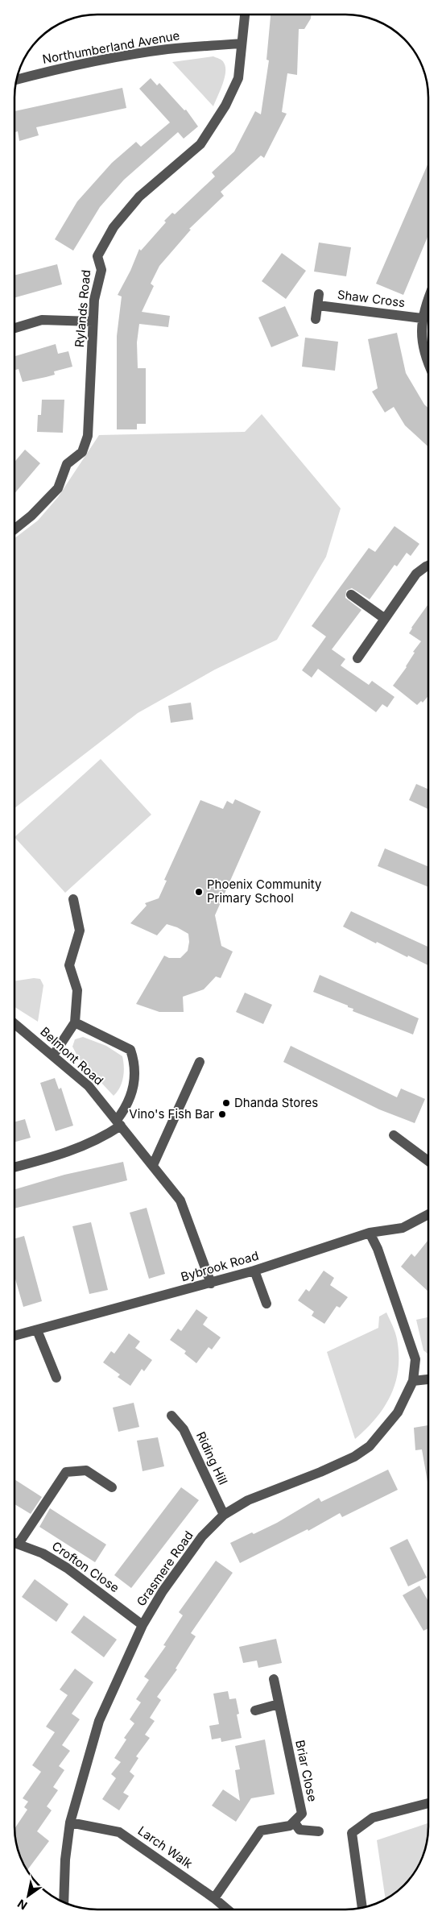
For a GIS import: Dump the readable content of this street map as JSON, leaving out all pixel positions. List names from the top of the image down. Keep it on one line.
{"streets":{"street":["Northumberland Avenue","Shaw Cross","Rylands Road","Belmont Road","Bybrook Road","Riding Hill","Crofton Close","Grasmere Road","Briar Close","Larch Walk"]},"crossings":[["Northumberland Avenue","Rylands Road"],["Belmont Road","Bybrook Road"],["Bybrook Road","Grasmere Road"],["Riding Hill","Grasmere Road"],["Crofton Close","Grasmere Road"],["Grasmere Road","Larch Walk"]],"places":["Phoenix Community Primary School","Dhanda Stores","Vino's Fish Bar"],"north":"bottom left"}
